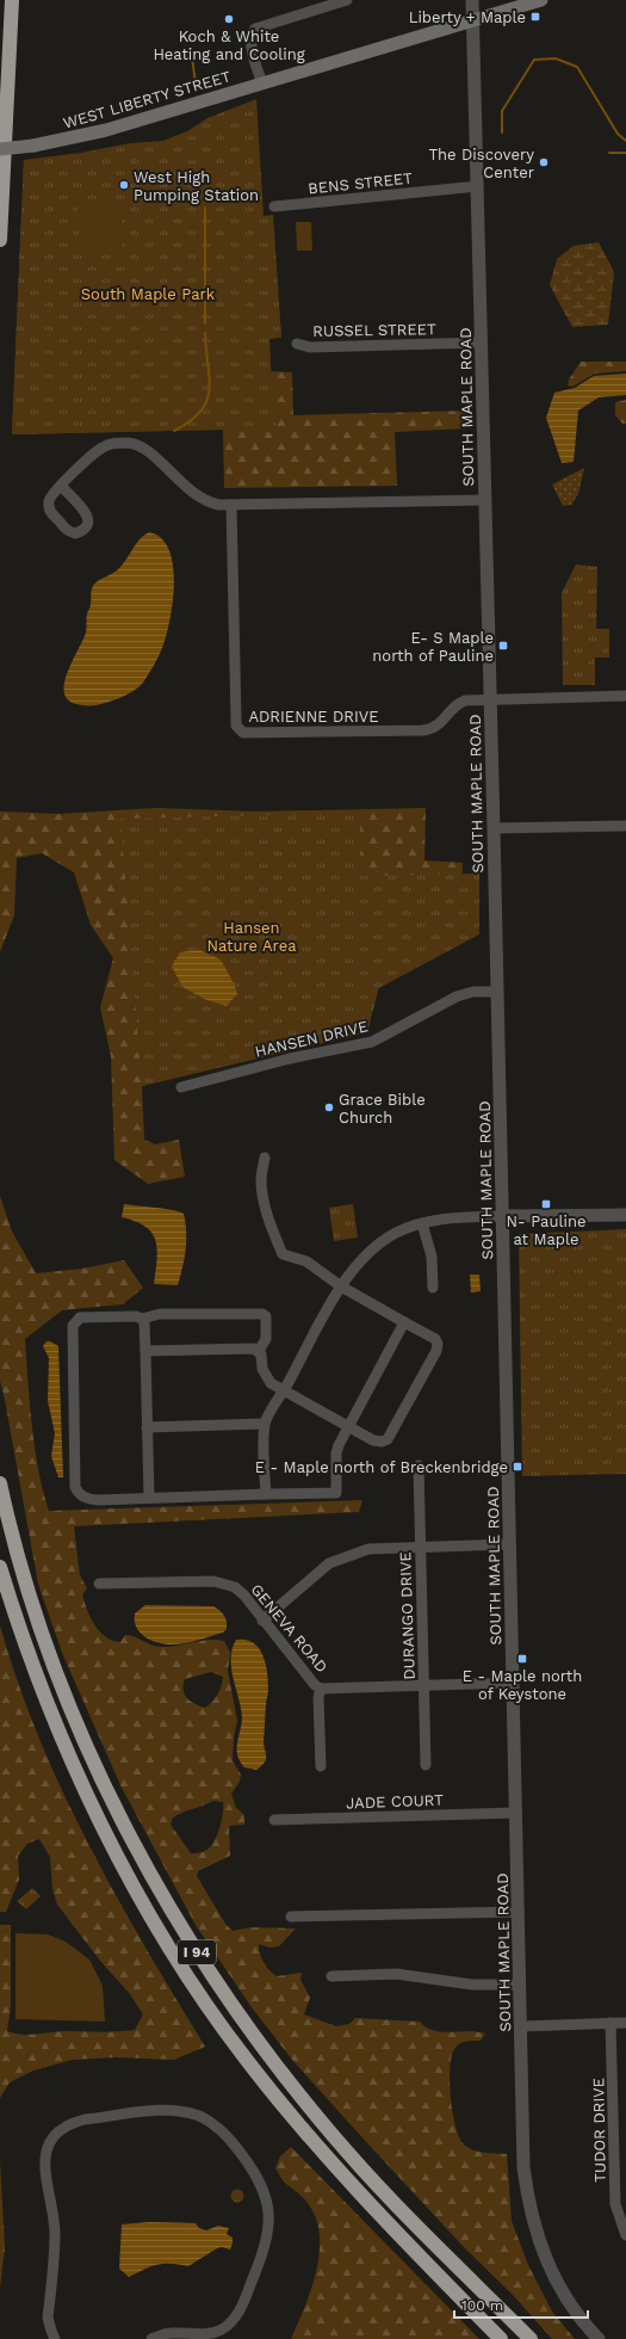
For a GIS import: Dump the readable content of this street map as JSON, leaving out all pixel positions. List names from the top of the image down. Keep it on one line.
{"streets":{"highway":["I 94"],"main road":["WEST LIBERTY STREET"],"street":["BENS STREET","RUSSEL STREET","SOUTH MAPLE ROAD","ADRIENNE DRIVE","HANSEN DRIVE","DURANGO DRIVE","GENEVA ROAD","JADE COURT","TUDOR DRIVE"]},"crossings":[["WEST LIBERTY STREET","SOUTH MAPLE ROAD"],["BENS STREET","SOUTH MAPLE ROAD"],["RUSSEL STREET","SOUTH MAPLE ROAD"],["SOUTH MAPLE ROAD","ADRIENNE DRIVE"],["SOUTH MAPLE ROAD","HANSEN DRIVE"],["SOUTH MAPLE ROAD","JADE COURT"]],"parks":["South Maple Park","Hansen Nature Area"],"places":{"transit":["Liberty + Maple","E- S Maple north of Pauline","N- Pauline at Maple","E - Maple north of Breckenbridge","E - Maple north of Keystone"],"other":["Koch & White Heating and Cooling","The Discovery Center","West High Pumping Station","Grace Bible Church"]},"scale_bar":"100 m"}
